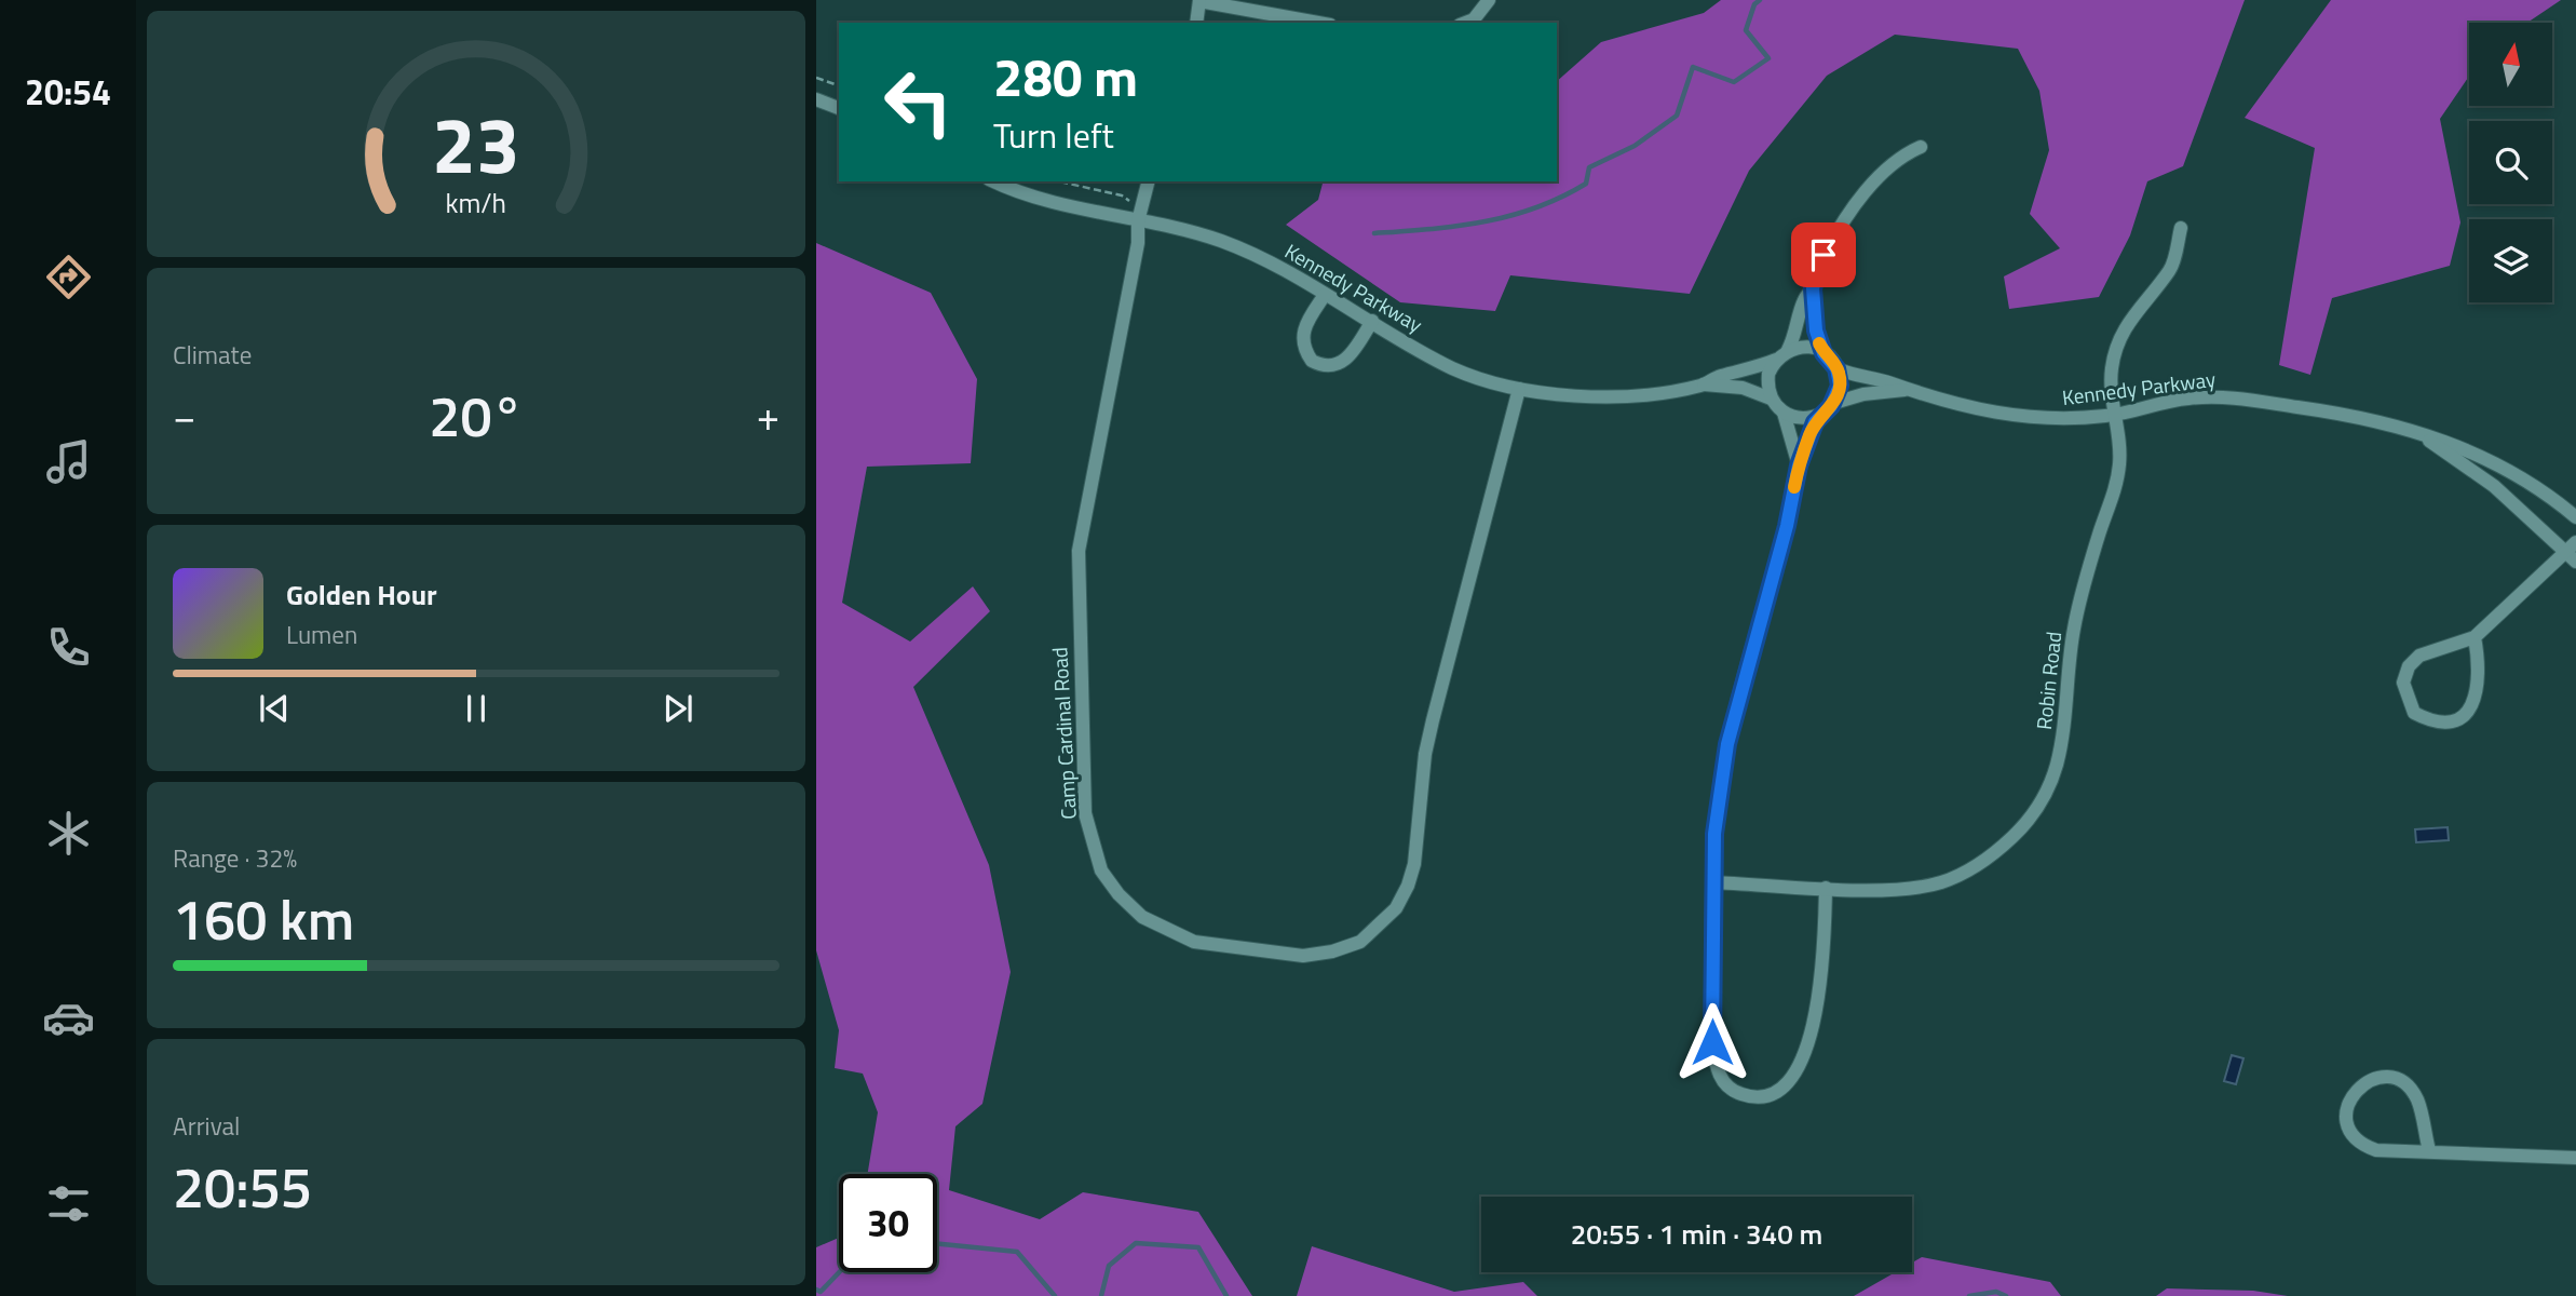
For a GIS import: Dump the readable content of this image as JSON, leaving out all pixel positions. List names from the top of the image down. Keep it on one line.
{"streets":{"street":["Kennedy Parkway","Robin Road","Camp Cardinal Road"]},"crossings":[["Kennedy Parkway","Robin Road"],["Kennedy Parkway","Camp Cardinal Road"]],"north":"top","page":{"tabs":"20:54","turn":["280 m","Turn left"],"tile":["Climate",["Range · 32%","160 km"],["Arrival","20:55"]],"heat":["−","20°","+"],"song":["Golden Hour","Lumen"],"limit":"30","trip":"20:55 · 1 min · 340 m","gauge":["23","km/h"]}}
